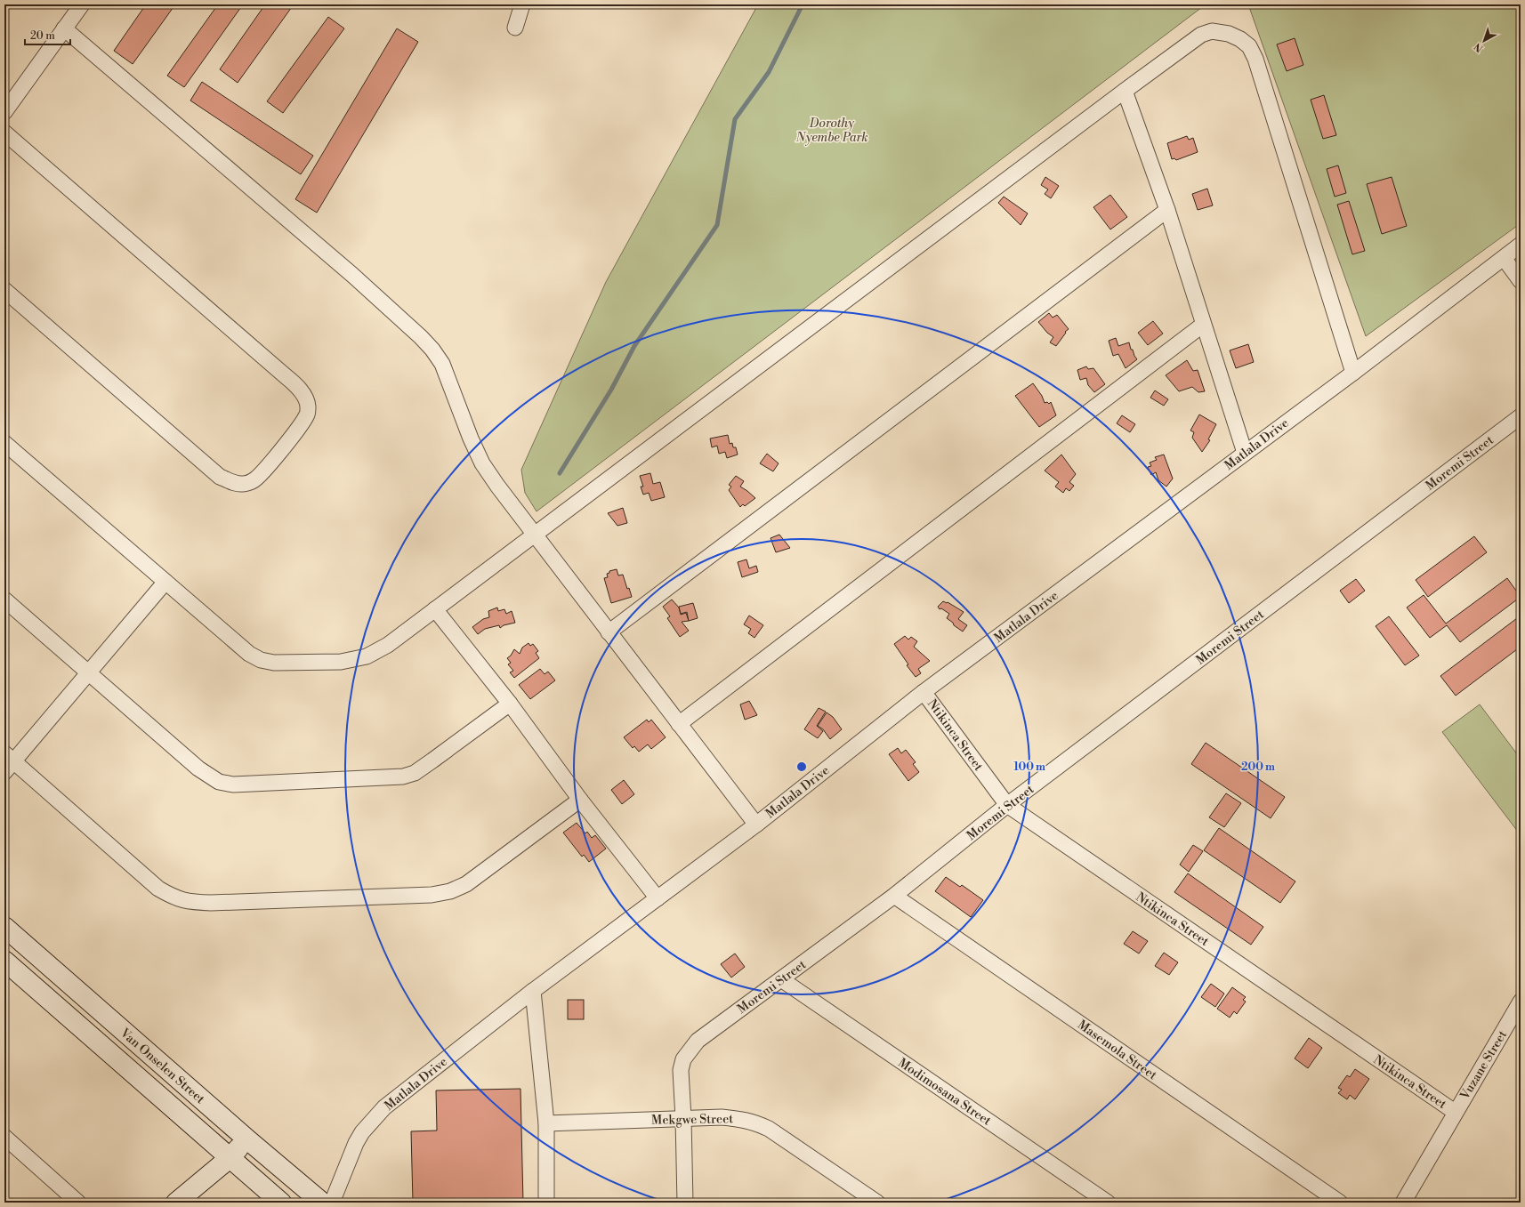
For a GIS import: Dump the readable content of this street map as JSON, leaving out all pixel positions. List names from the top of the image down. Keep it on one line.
{"streets":{"main road":["Van Onselen Street"],"street":["Matlala Drive","Moremi Street","Ntikinca Street","Masemola Street","Vuzane Street","Modimosana Street","Mekgwe Street"]},"crossings":[["Matlala Drive","Ntikinca Street"],["Moremi Street","Ntikinca Street"],["Moremi Street","Masemola Street"],["Moremi Street","Modimosana Street"],["Moremi Street","Mekgwe Street"],["Ntikinca Street","Vuzane Street"]],"parks":["Dorothy Nyembe Park"],"scale_bar":"20 m","north":"bottom left","rings":["100 m","200 m"]}
